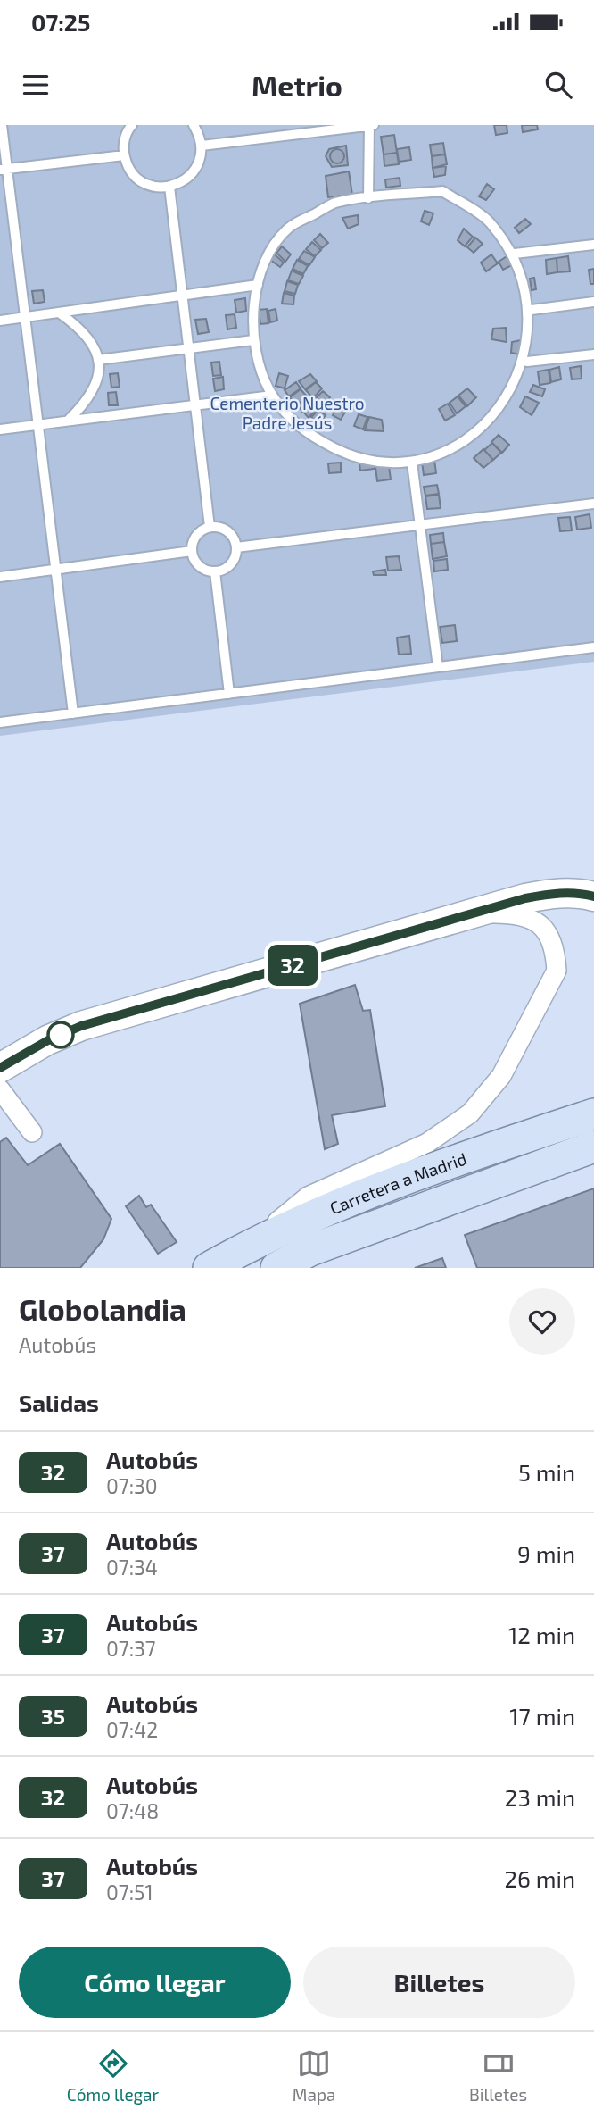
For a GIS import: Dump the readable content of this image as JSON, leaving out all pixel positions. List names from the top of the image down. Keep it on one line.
{"streets":{"main road":["Carretera a Madrid"]},"parks":["Cementerio Nuestro Padre Jesús"],"lines":["bus line 32"],"page":{"status":"07:25","header":"Metrio","on_map":"32","heading":[["Globolandia","Autobús"],"Salidas"],"list":[{"mark":"32","name":"Autobús","note":"07:30","value":"5 min"},{"mark":"37","name":"Autobús","note":"07:34","value":"9 min"},{"mark":"37","name":"Autobús","note":"07:37","value":"12 min"},{"mark":"35","name":"Autobús","note":"07:42","value":"17 min"},{"mark":"32","name":"Autobús","note":"07:48","value":"23 min"},{"mark":"37","name":"Autobús","note":"07:51","value":"26 min"}],"buttons":["Cómo llegar","Billetes"],"tabs":["Cómo llegar","Mapa","Billetes"]}}
